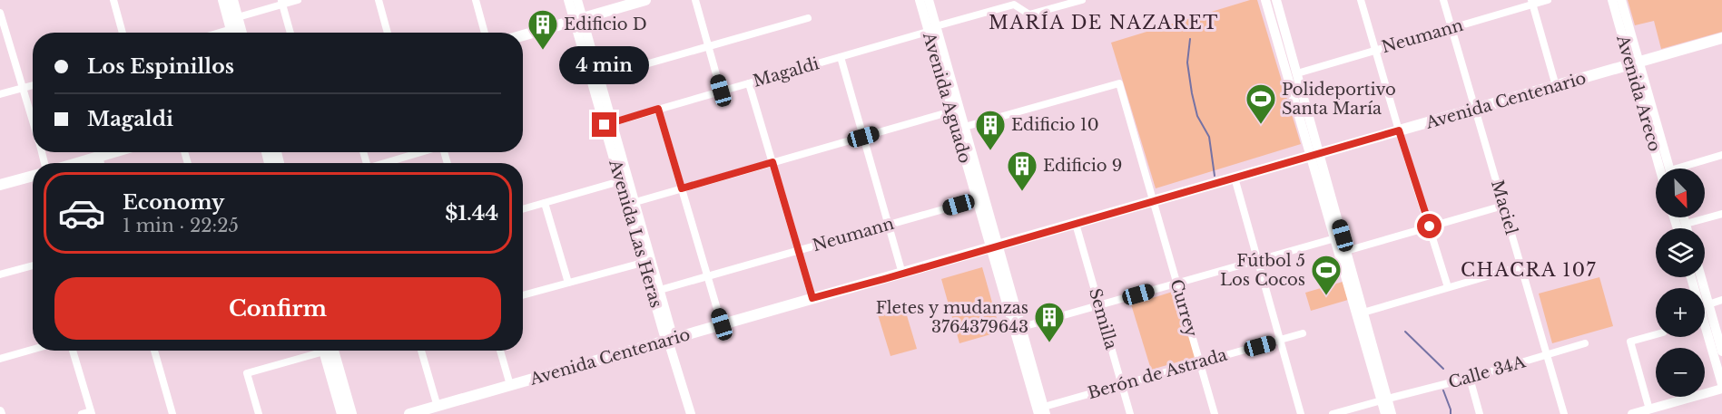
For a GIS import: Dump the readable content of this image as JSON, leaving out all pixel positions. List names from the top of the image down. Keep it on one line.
{"streets":{"main road":["Avenida Areco","Avenida Aguado","Avenida Centenario","Avenida Las Heras"],"street":["Neumann","Magaldi","Maciel","Currey","Semilla","Calle 34A","Berón de Astrada"]},"crossings":[["Neumann","Avenida Aguado"],["Neumann","Maciel"],["Neumann","Avenida Las Heras"],["Magaldi","Avenida Aguado"],["Magaldi","Avenida Las Heras"],["Avenida Areco","Avenida Centenario"],["Avenida Aguado","Avenida Centenario"],["Avenida Aguado","Currey"],["Avenida Aguado","Berón de Astrada"],["Avenida Centenario","Maciel"],["Avenida Centenario","Avenida Las Heras"],["Avenida Centenario","Currey"],["Avenida Centenario","Semilla"],["Maciel","Calle 34A"],["Currey","Berón de Astrada"],["Semilla","Berón de Astrada"]],"districts":["MARÍA DE NAZARET","CHACRA 107"],"places":{"building":["Edificio D","Edificio 10","Edificio 9","Fletes y mudanzas 3764379643"],"sports":["Polideportivo Santa María","Fútbol 5 Los Cocos"]},"north":"bottom right","page":{"banner":["Los Espinillos","Magaldi"],"bubble":"4 min","map_buttons":["+","−"],"list":[{"name":"Economy","note":"1 min · 22:25","value":"$1.44"}],"buttons":"Confirm"}}
